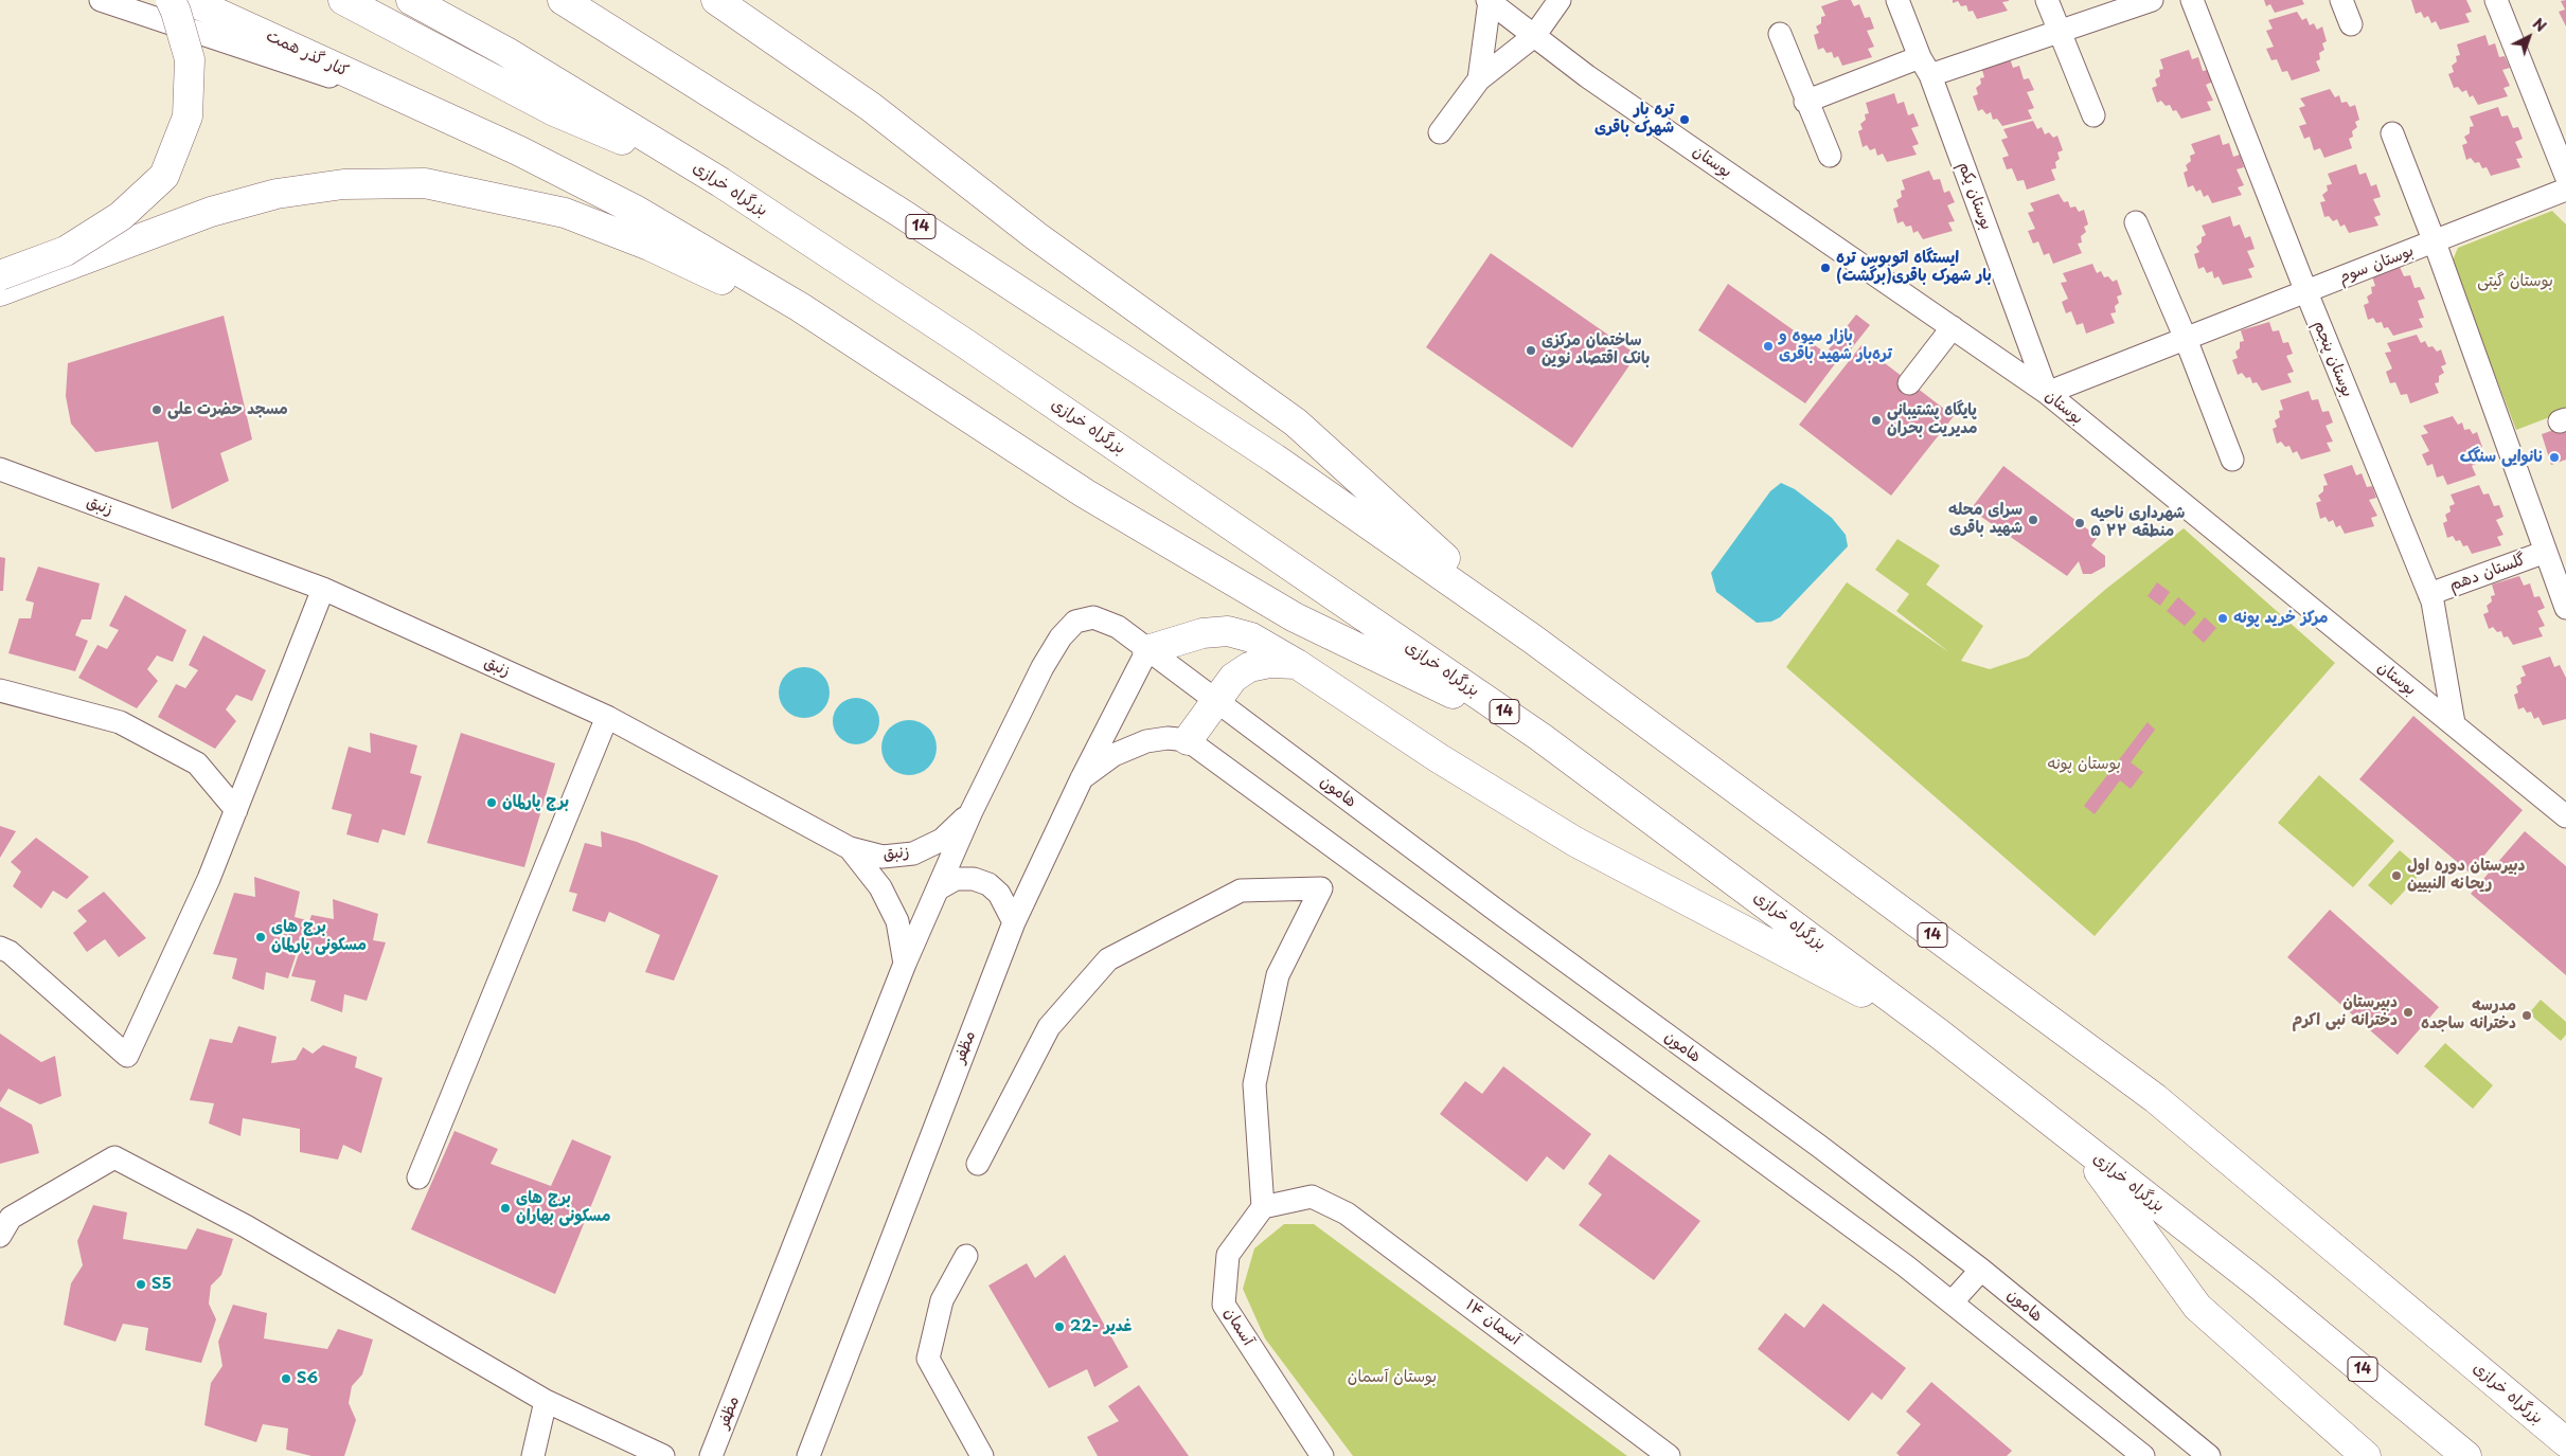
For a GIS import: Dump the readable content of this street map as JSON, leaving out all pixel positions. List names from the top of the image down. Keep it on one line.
{"streets":{"highway":["کنار گذر همت","بزرگراه خرازی","14"],"street":["بوستان","بوستان یکم","بوستان سوم","بوستان پنجم","زنبق","گلستان دهم","هامون","مظفر","آسمان ۱۴","آسمان"]},"crossings":[["بوستان","بوستان یکم"],["بوستان","بوستان سوم"],["بوستان","بوستان پنجم"],["بوستان یکم","بوستان سوم"],["بوستان سوم","بوستان پنجم"],["بوستان پنجم","گلستان دهم"],["زنبق","مظفر"],["هامون","مظفر"],["آسمان ۱۴","آسمان"]],"parks":["بوستان گیتی","بوستان پونه","بوستان آسمان"],"places":["تره بار شهرک باقری","ایستگاه اتوبوس تره بار شهرک باقری(برگشت)","بازار میوه و تره‌بار شهید باقری","ساختمان مرکزی بانک اقتصاد نوین","مسجد حضرت علی","پایگاه پشتیبانی مدیریت بحران","نانوایی سنگک","سرای محله شهید باقری","شهرداری ناحیه ۵ منطقه ۲۲","مرکز خرید پونه","برج پارلمان","دبیرستان دوره اول ریحانه النبیین","برج های مسکونی پارلمان","دبیرستان دخترانه نبی اکرم","مدرسه دخترانه ساجده","برج های مسکونی بهاران","S5","22- غدیر","S6"],"north":"top right"}
